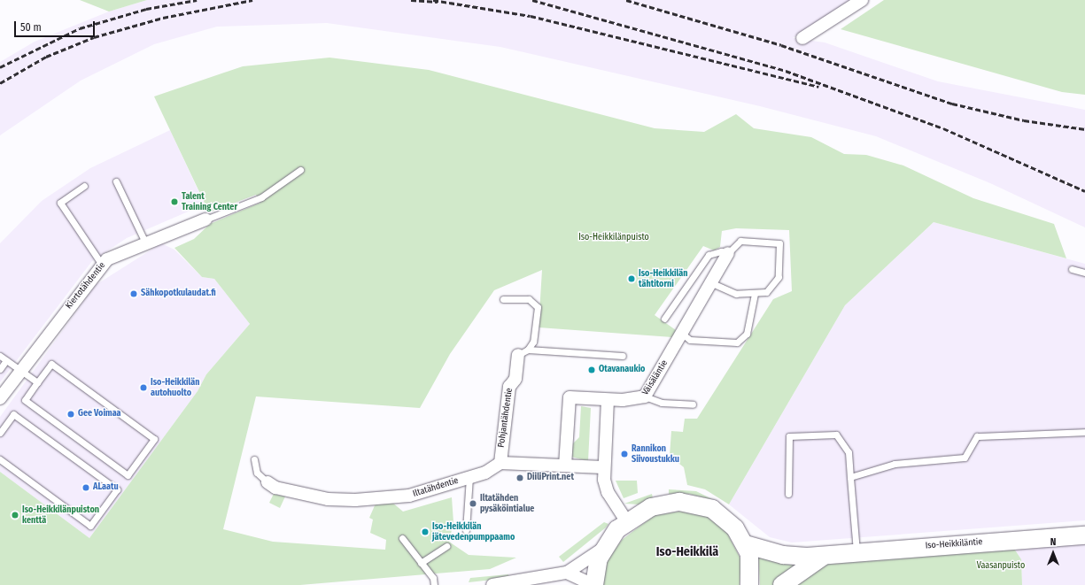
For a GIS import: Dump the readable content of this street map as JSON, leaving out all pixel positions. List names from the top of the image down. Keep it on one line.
{"streets":{"street":["Kiertotähdentie","Väisäläntie","Pohjantähdentie","Iltatähdentie","Iso-Heikkiläntie"]},"crossings":[["Pohjantähdentie","Iltatähdentie"]],"districts":["Iso-Heikkilä"],"parks":["Iso-Heikkilänpuisto","Vaasanpuisto"],"places":["Talent Training Center","Iso-Heikkilän tähtitorni","Sähkopotkulaudat.fi","Otavanaukio","Iso-Heikkilän autohuolto","Gee Voimaa","Rannikon Siivoustukku","DiiliPrint.net","ALaatu","Iltatähden pysäköintialue","Iso-Heikkilänpuiston kenttä","Iso-Heikkilän jätevedenpumppaamo"],"scale_bar":"50 m","north":"top"}
